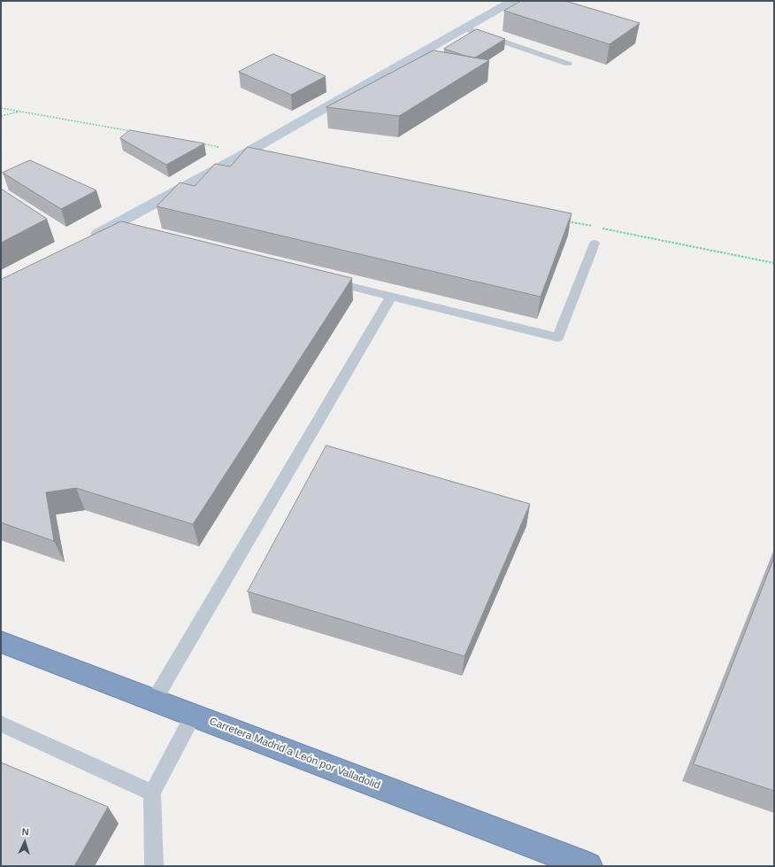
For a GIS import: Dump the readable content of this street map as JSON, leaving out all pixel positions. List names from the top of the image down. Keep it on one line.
{"streets":{"highway":["Carretera Madrid a León por Valladolid"]},"north":"top"}
